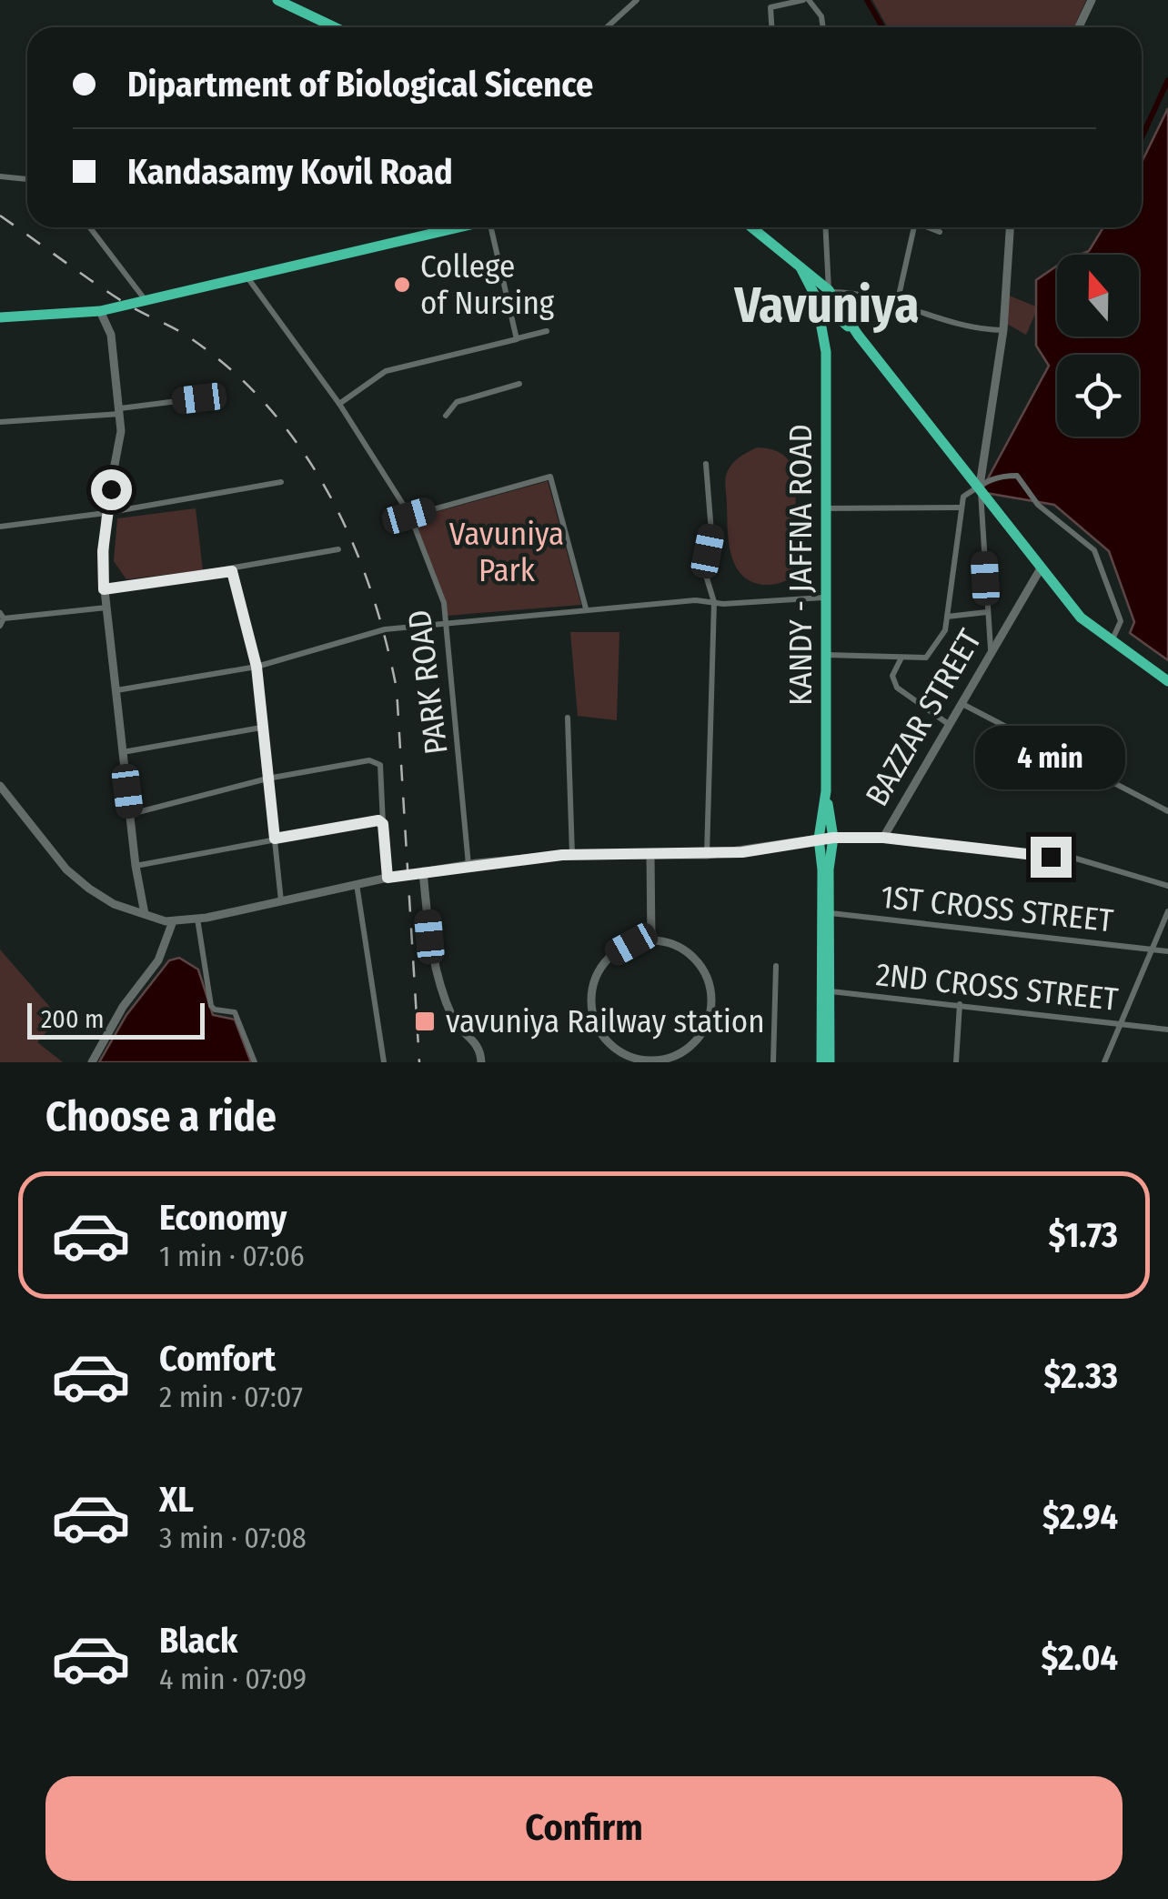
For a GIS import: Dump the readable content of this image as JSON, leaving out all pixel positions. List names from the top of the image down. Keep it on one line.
{"streets":{"highway":["KANDY - JAFFNA ROAD"],"street":["PARK ROAD","BAZZAR STREET","1ST CROSS STREET","2ND CROSS STREET"]},"crossings":[["KANDY - JAFFNA ROAD","BAZZAR STREET"],["KANDY - JAFFNA ROAD","1ST CROSS STREET"],["KANDY - JAFFNA ROAD","2ND CROSS STREET"],["PARK ROAD","BAZZAR STREET"]],"districts":["Vavuniya"],"parks":["Vavuniya Park"],"places":{"other":["College of Nursing"],"transit":["vavuniya Railway station"]},"scale_bar":"200 m","north":"top","page":{"banner":["Dipartment of Biological Sicence","Kandasamy Kovil Road"],"bubble":"4 min","scale":"200 m","heading":"Choose a ride","list":[{"name":"Economy","note":"1 min · 07:06","value":"$1.73"},{"name":"Comfort","note":"2 min · 07:07","value":"$2.33"},{"name":"XL","note":"3 min · 07:08","value":"$2.94"},{"name":"Black","note":"4 min · 07:09","value":"$2.04"}],"buttons":"Confirm"}}
